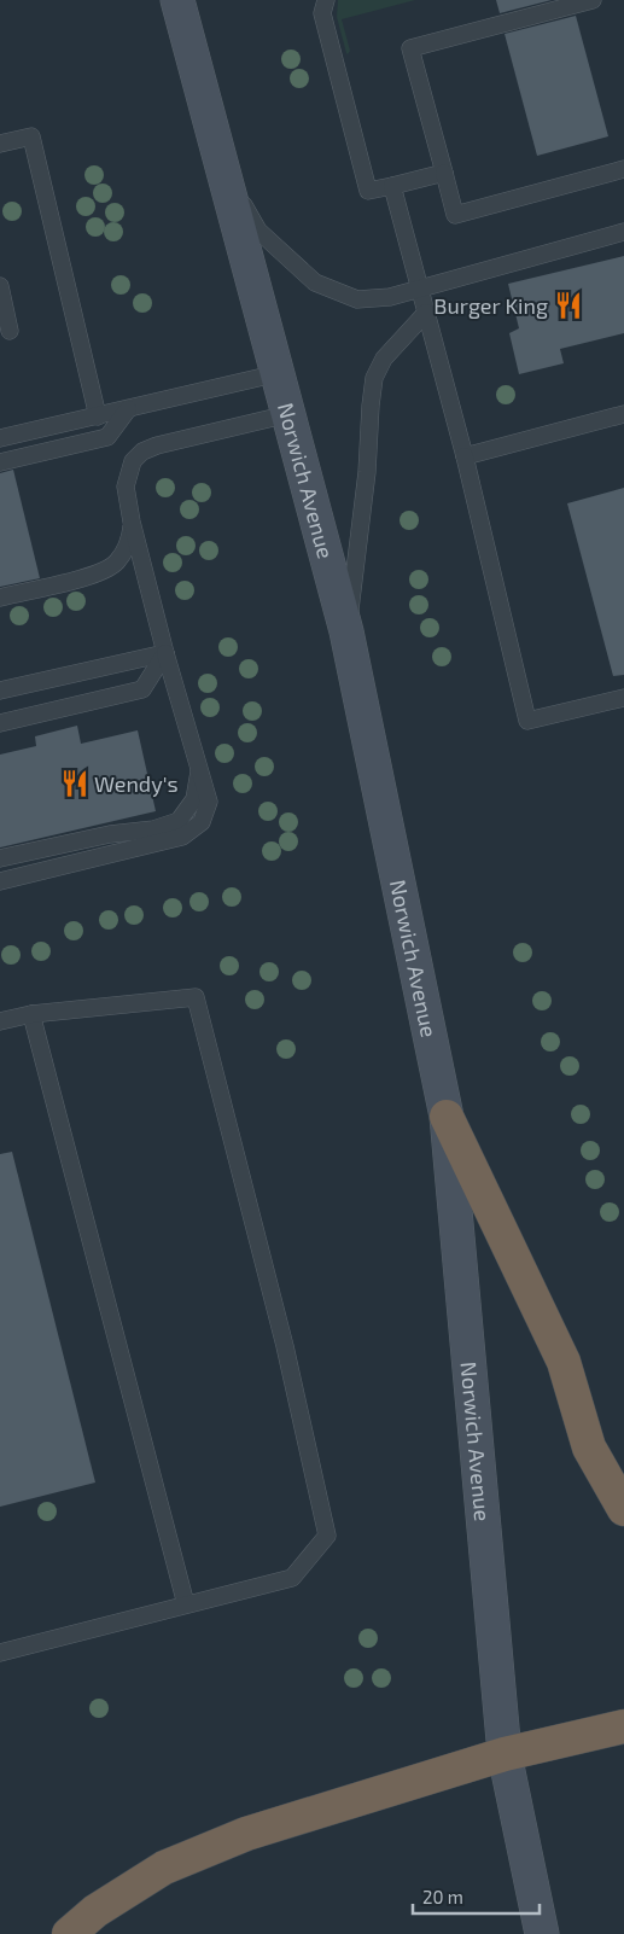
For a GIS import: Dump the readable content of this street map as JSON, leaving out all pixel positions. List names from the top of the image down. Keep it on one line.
{"streets":{"main road":["Norwich Avenue"]},"places":{"restaurant":["Burger King","Wendy's"]},"scale_bar":"20 m"}
